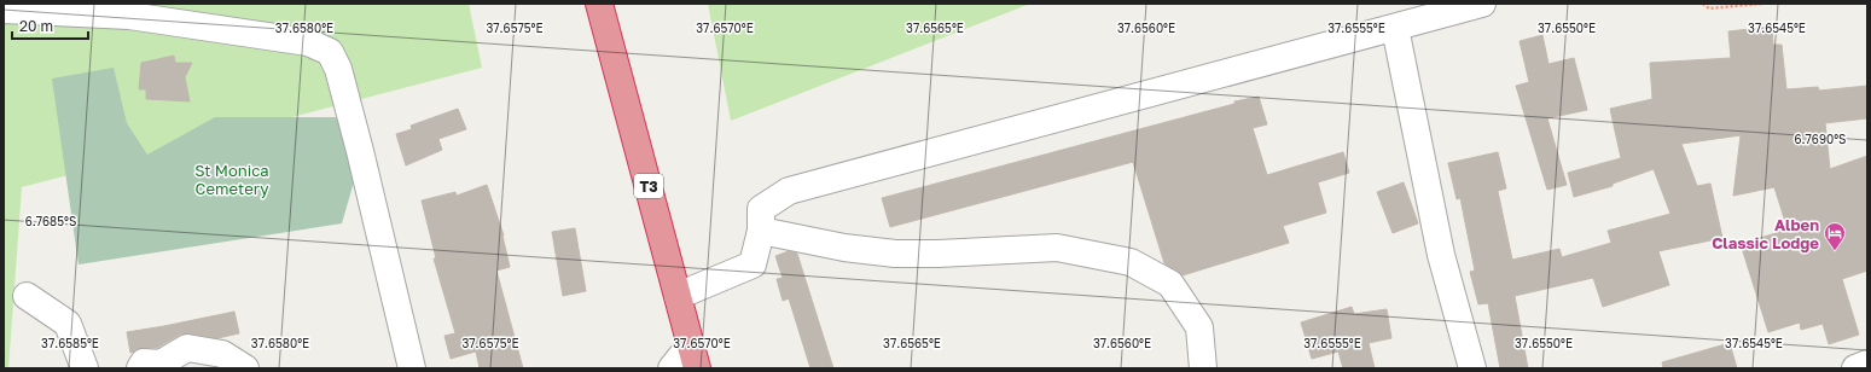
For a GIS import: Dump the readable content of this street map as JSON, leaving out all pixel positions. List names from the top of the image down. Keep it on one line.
{"streets":{"highway":["T3"]},"parks":["St Monica Cemetery"],"places":{"hotel":["Alben Classic Lodge"]},"scale_bar":"20 m","coordinates":["37.6580°E","37.6575°E","37.6570°E","37.6565°E","37.6560°E","37.6555°E","37.6550°E","37.6545°E","6.7690°S","6.7685°S","37.6585°E"]}
